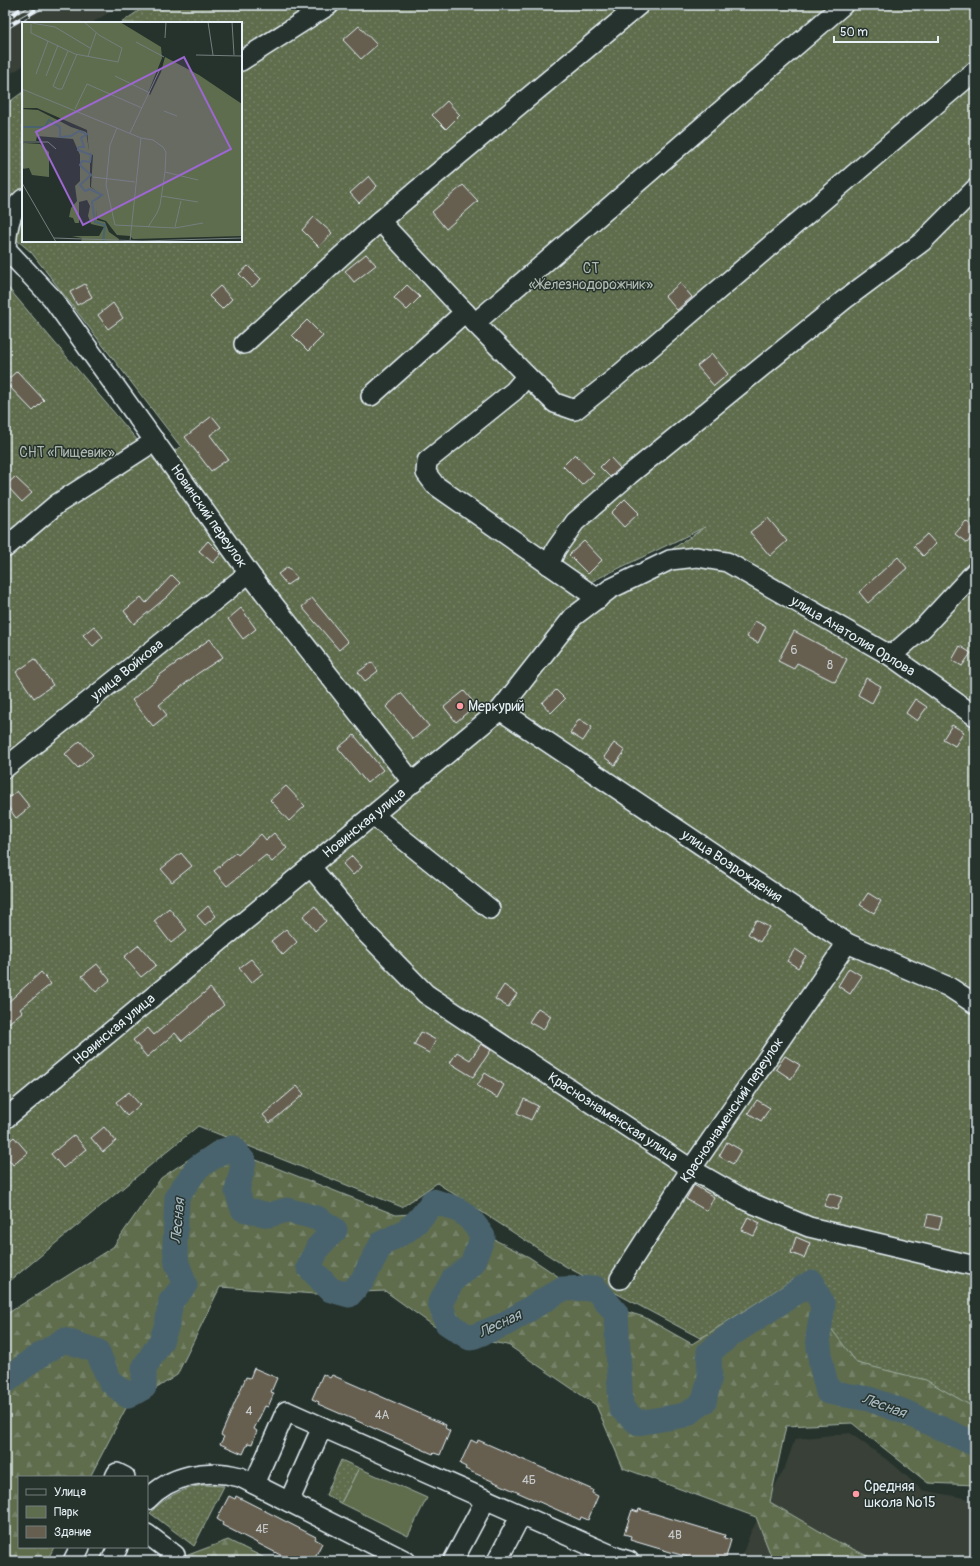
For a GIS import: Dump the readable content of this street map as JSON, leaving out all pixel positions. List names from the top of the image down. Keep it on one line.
{"streets":{"street":["Новинский переулок","улица Анатолия Орлова","улица Войкова","Новинская улица","улица Возрождения","Краснознаменский переулок","Краснознаменская улица"]},"crossings":[["Новинский переулок","улица Войкова"],["Новинский переулок","Новинская улица"],["улица Анатолия Орлова","Новинская улица"],["Новинская улица","улица Возрождения"],["Новинская улица","Краснознаменская улица"],["улица Возрождения","Краснознаменский переулок"],["Краснознаменский переулок","Краснознаменская улица"]],"water":["Лесная"],"parks":["СТ «Железнодорожник»","СНТ «Пищевик»"],"places":["Меркурий","Средняя школа №15"],"house_numbers":["6","8","4","4А","4Б","4Е","4В"],"legend":["Улица","Парк","Здание"],"scale_bar":"50 m"}
